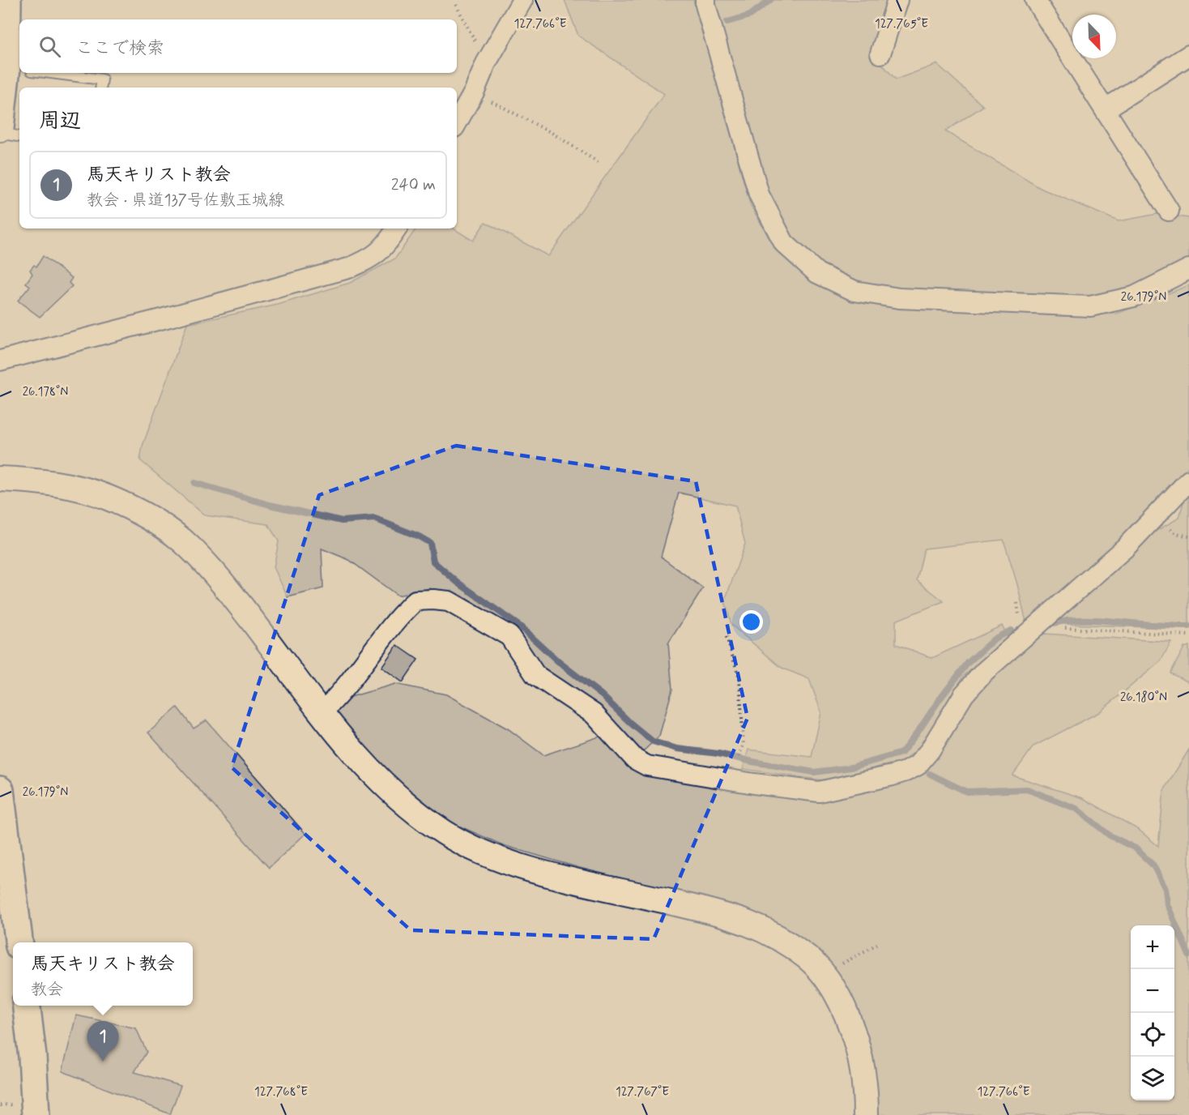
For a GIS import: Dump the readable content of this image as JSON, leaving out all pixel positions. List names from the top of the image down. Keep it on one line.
{"north":"bottom right","page":{"search":"ここで検索","heading":"周辺","list":[{"mark":"1","name":"馬天キリスト教会","note":"教会 · 県道137号佐敷玉城線","value":"240 m"}],"map_buttons":["+","−"],"popup":["馬天キリスト教会","教会"],"pins":"1"},"coordinates":["127.766°E","127.765°E","26.179°N","26.178°N","26.180°N","127.768°E","127.767°E"]}
